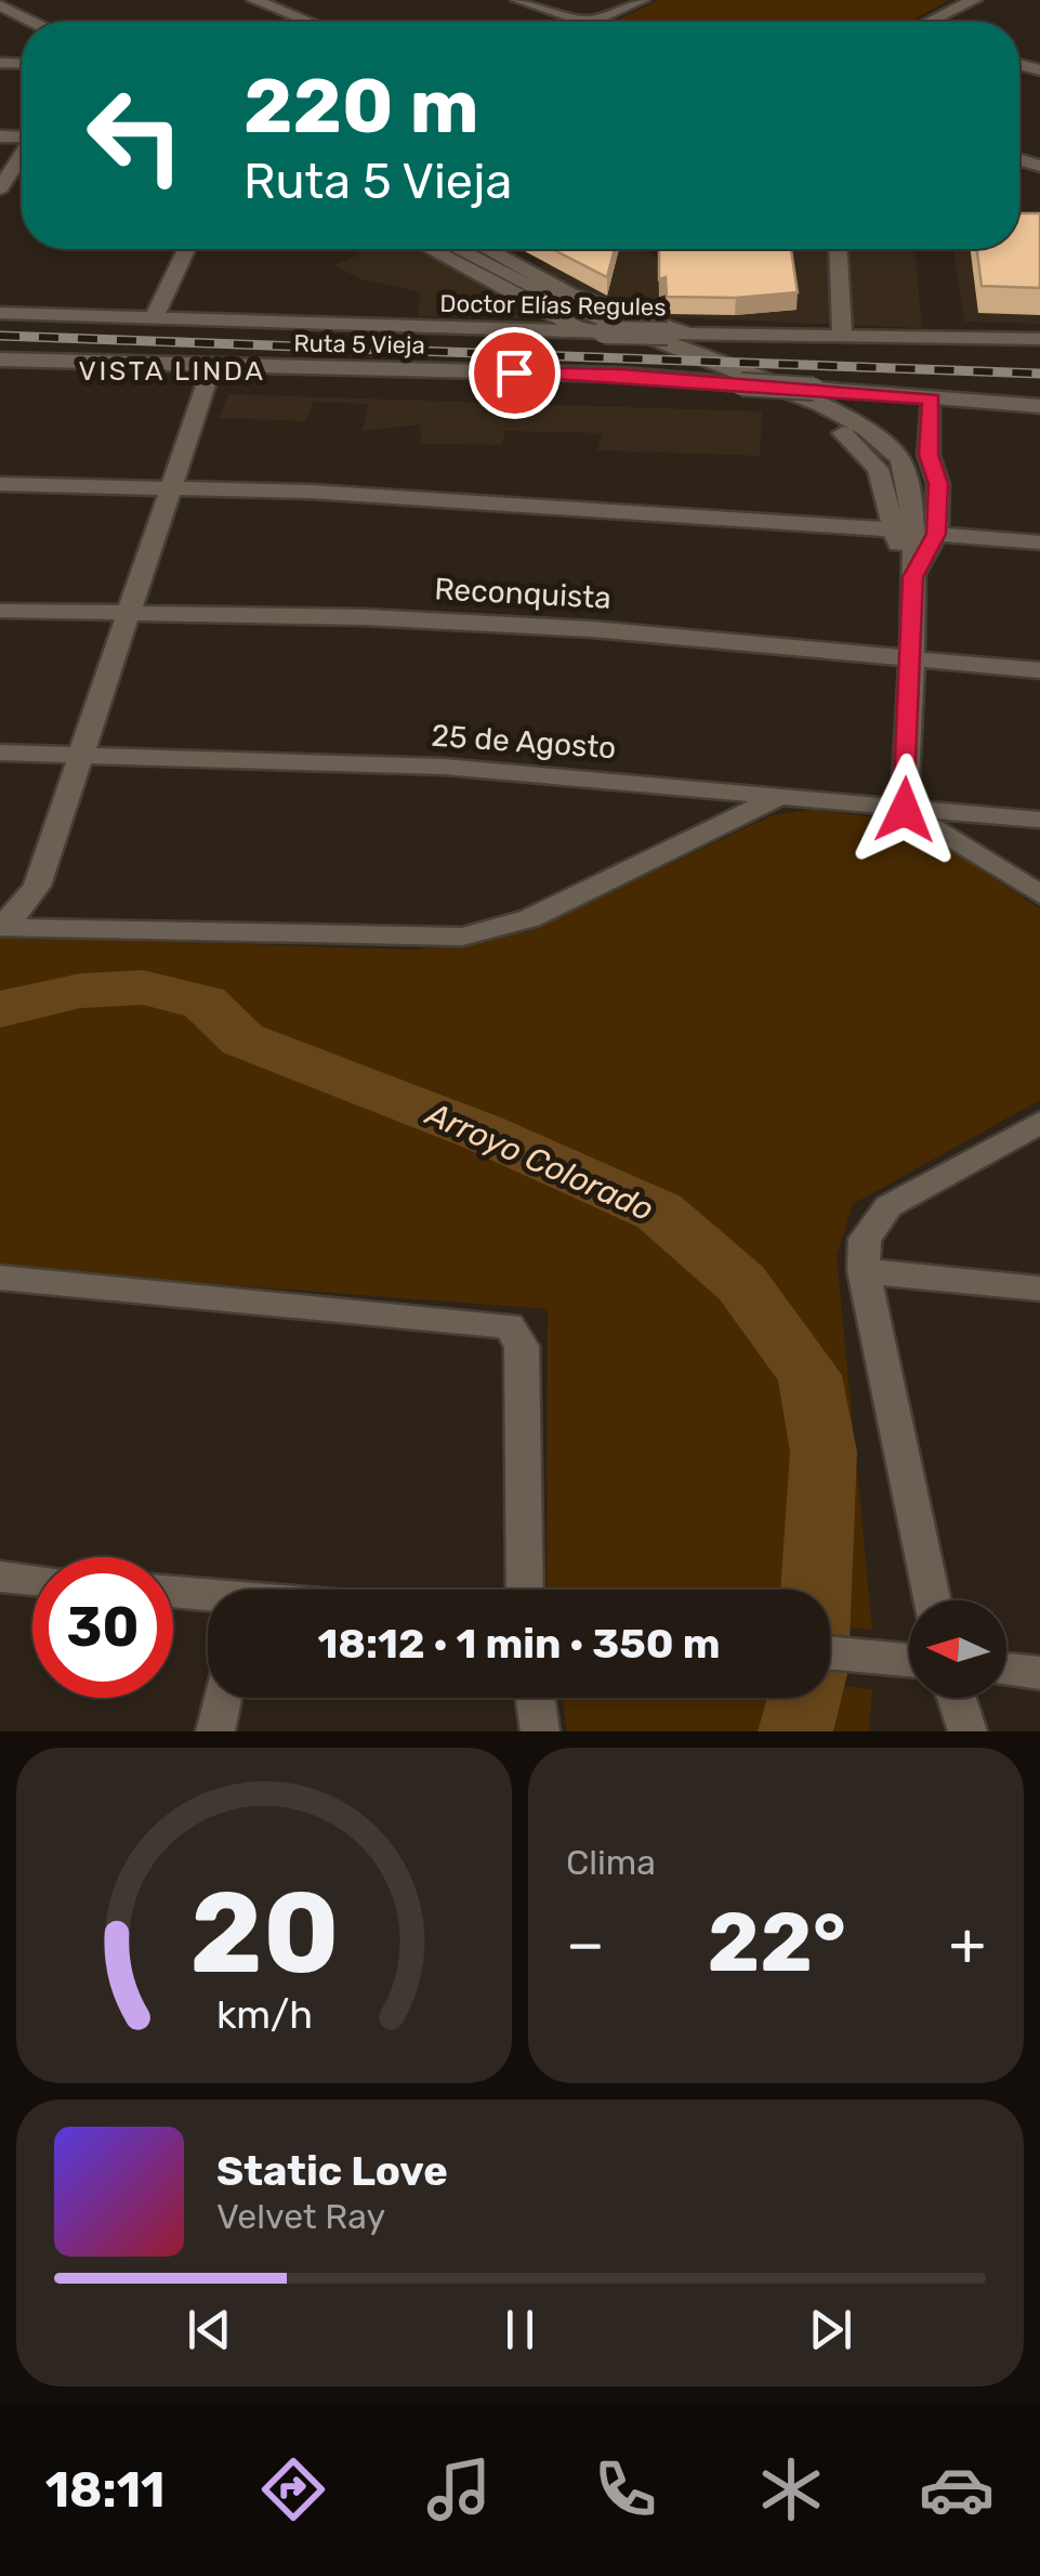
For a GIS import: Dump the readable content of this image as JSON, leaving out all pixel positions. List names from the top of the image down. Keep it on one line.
{"streets":{"street":["Doctor Elías Regules","Ruta 5 Vieja","Reconquista","25 de Agosto"]},"districts":["VISTA LINDA"],"water":["Arroyo Colorado"],"north":"left","page":{"turn":["220 m","Ruta 5 Vieja"],"limit":"30","trip":"18:12 · 1 min · 350 m","tile":"Clima","heat":["−","22°","+"],"song":["Static Love","Velvet Ray"],"tabs":"18:11","gauge":["20","km/h"]}}
